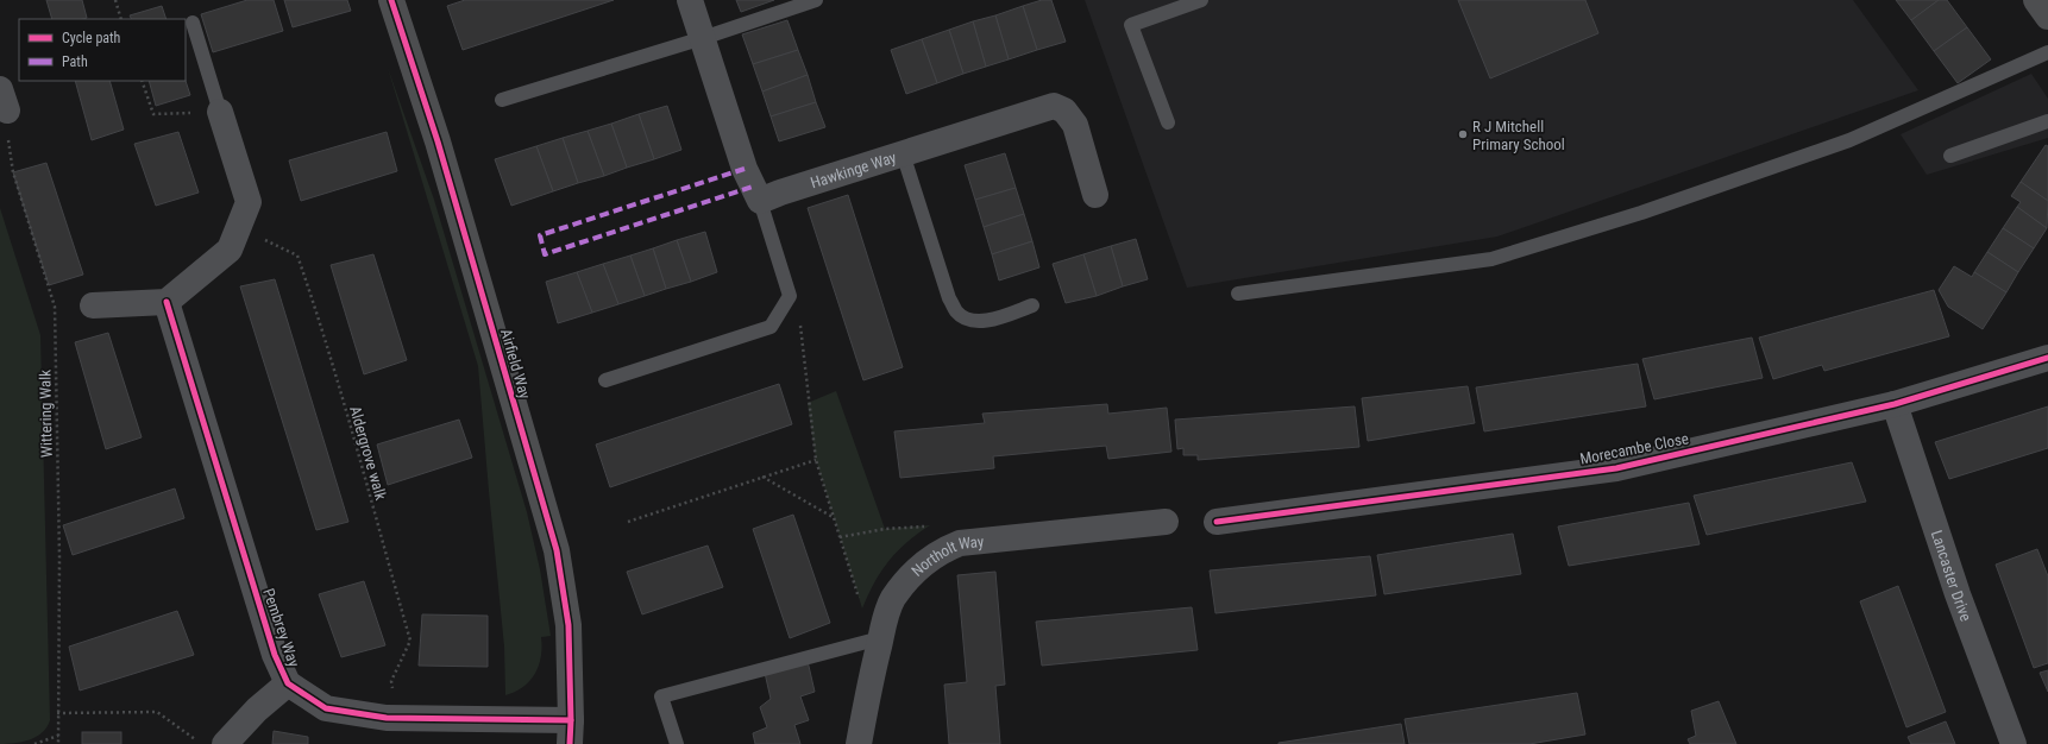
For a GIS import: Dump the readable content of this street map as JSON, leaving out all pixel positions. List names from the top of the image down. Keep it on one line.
{"streets":{"street":["Hawkinge Way","Airfield Way","Morecambe Close","Northolt Way","Lancaster Drive","Pembrey Way"],"path":["Wittering Walk","Aldergrove walk"]},"crossings":[["Airfield Way","Pembrey Way"],["Morecambe Close","Lancaster Drive"],["Aldergrove walk","Pembrey Way"]],"places":["R J Mitchell Primary School"],"legend":["Cycle path","Path"]}
